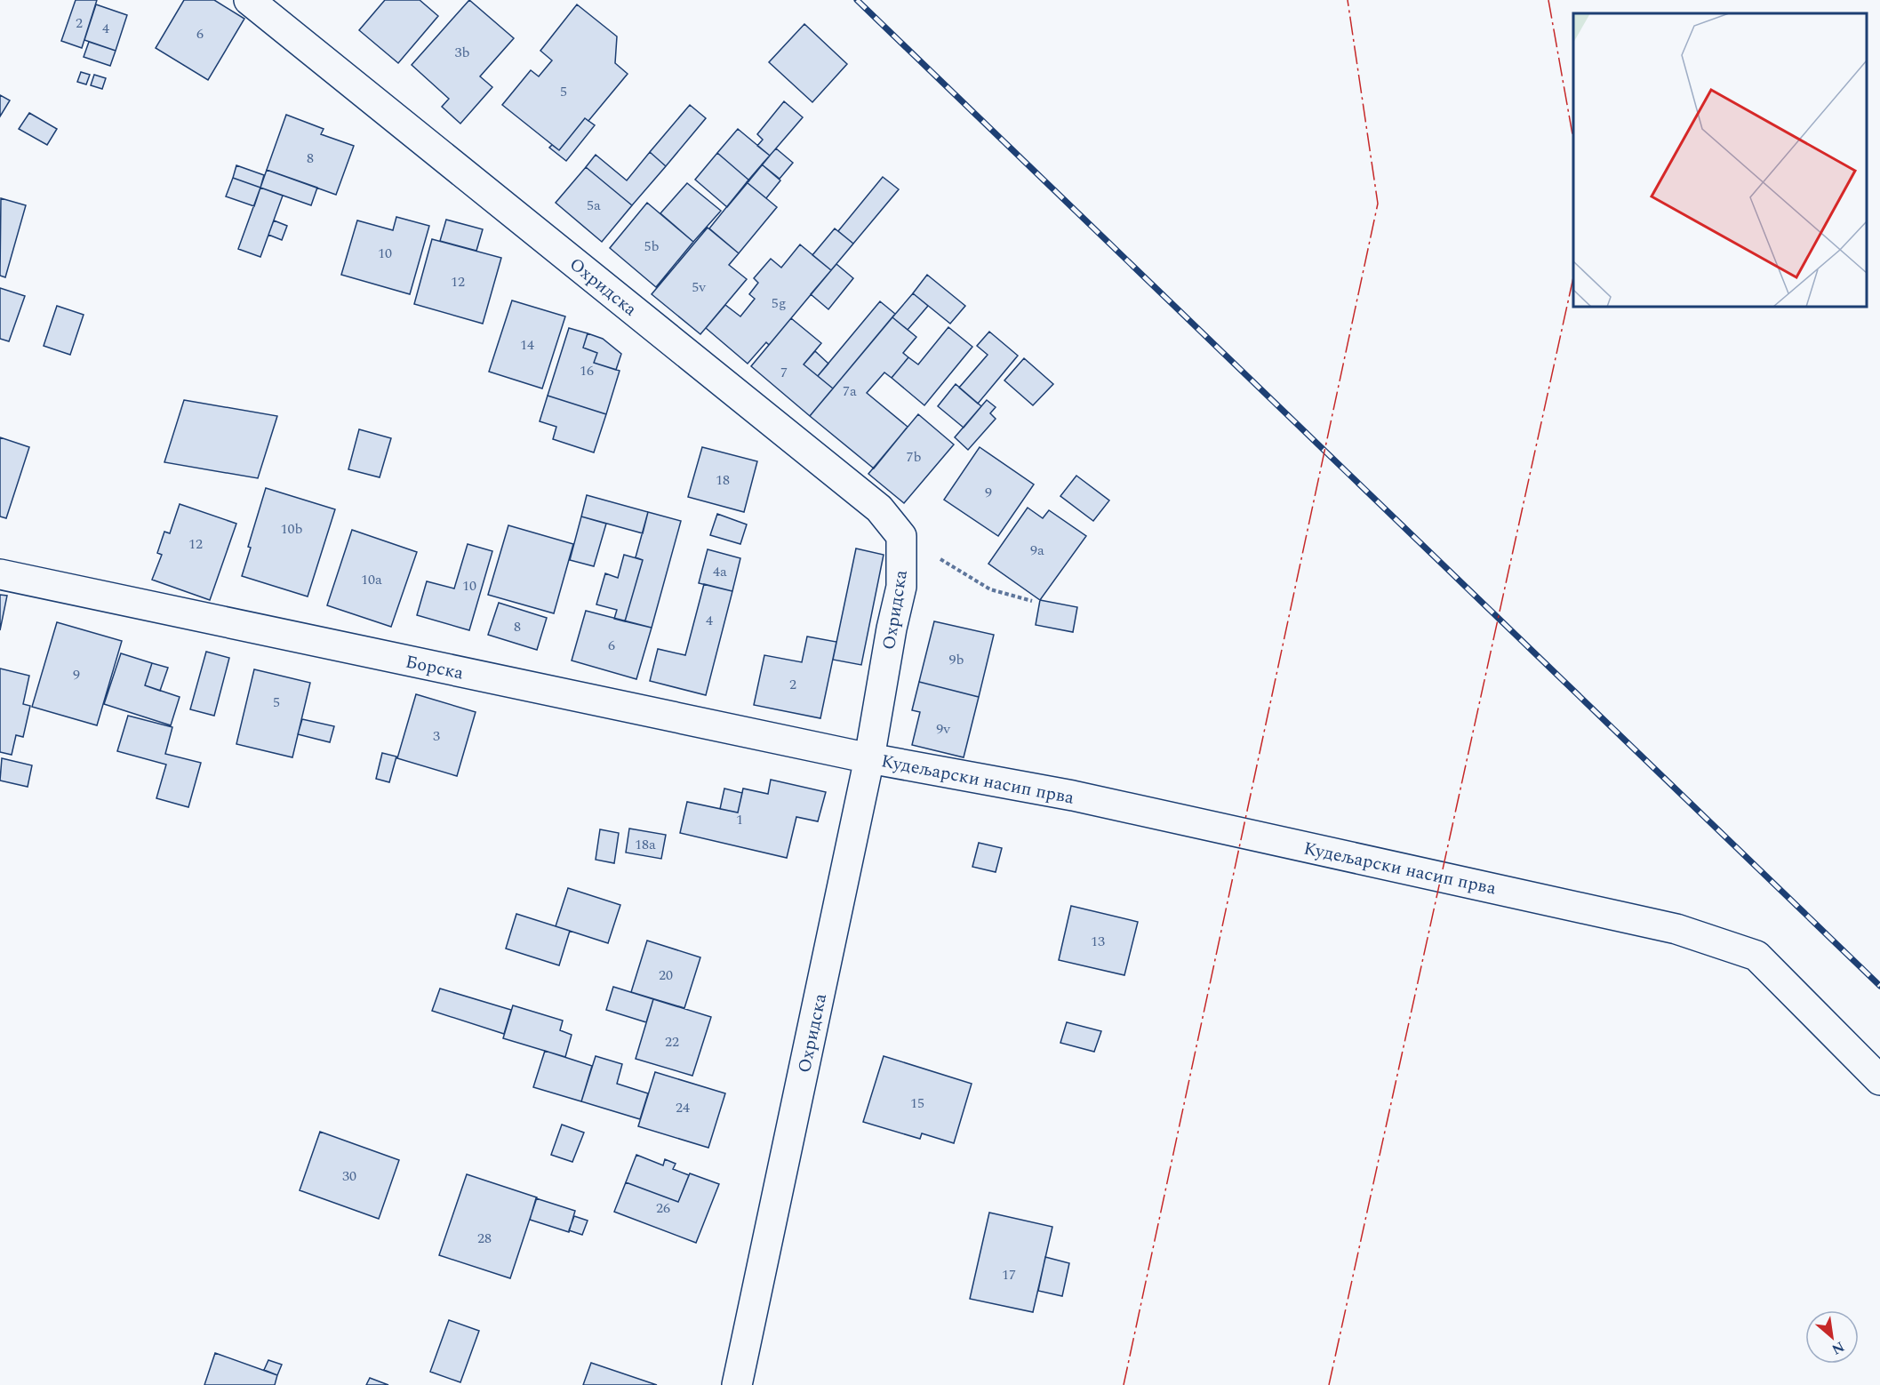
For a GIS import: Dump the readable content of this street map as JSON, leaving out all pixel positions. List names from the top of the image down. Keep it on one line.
{"streets":{"street":["Охридска","Борска","Кудељарски насип прва"]},"crossings":[["Охридска","Борска"],["Охридска","Кудељарски насип прва"],["Борска","Кудељарски насип прва"]],"house_numbers":["2","4","6","3b","5","8","5a","5b","10","12","5v","5g","14","16","7","7a","7b","18","9","10b","12","9a","4a","10a","10","4","8","6","9b","9","2","5","9v","3","1","18a","13","20","22","15","24","30","26","28","17"],"north":"bottom right"}
